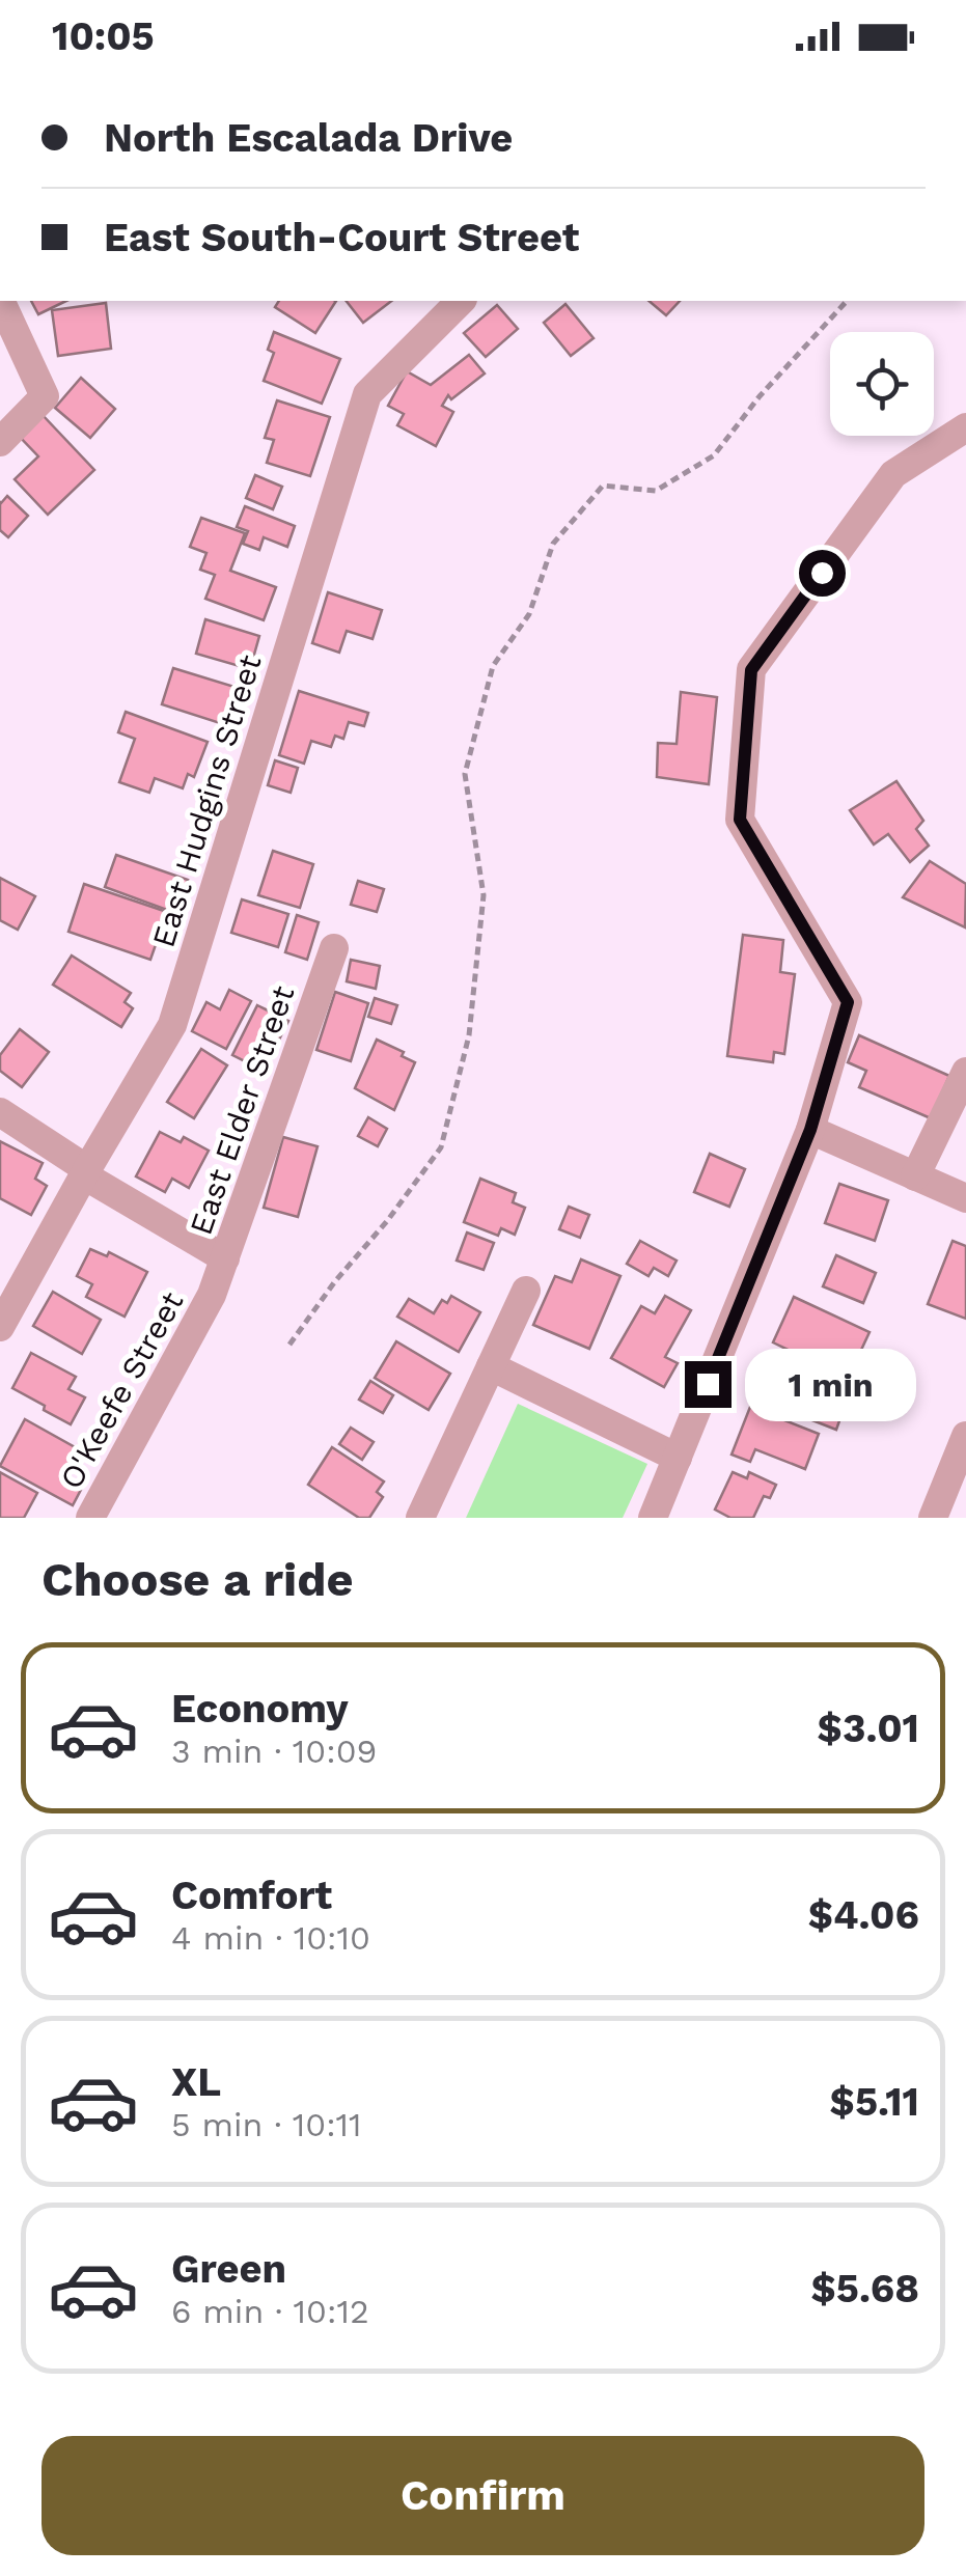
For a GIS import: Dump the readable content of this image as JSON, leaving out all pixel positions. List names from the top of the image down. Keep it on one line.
{"streets":{"street":["East Hudgins Street","East Elder Street","O'Keefe Street"]},"crossings":[["East Elder Street","O'Keefe Street"]],"page":{"status":"10:05","banner":["North Escalada Drive","East South-Court Street"],"bubble":"1 min","heading":"Choose a ride","list":[{"name":"Economy","note":"3 min · 10:09","value":"$3.01"},{"name":"Comfort","note":"4 min · 10:10","value":"$4.06"},{"name":"XL","note":"5 min · 10:11","value":"$5.11"},{"name":"Green","note":"6 min · 10:12","value":"$5.68"}],"buttons":"Confirm"}}
